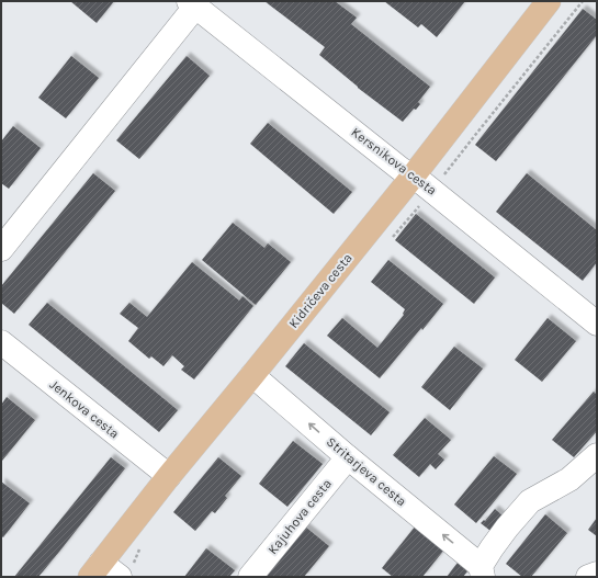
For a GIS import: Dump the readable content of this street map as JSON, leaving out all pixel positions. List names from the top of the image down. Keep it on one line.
{"streets":{"main road":["Kidričeva cesta"],"street":["Kersnikova cesta","Jenkova cesta","Stritarjeva cesta","Kajuhova cesta"]},"crossings":[["Kersnikova cesta","Kidričeva cesta"],["Kidričeva cesta","Jenkova cesta"],["Kidričeva cesta","Stritarjeva cesta"],["Stritarjeva cesta","Kajuhova cesta"]],"one_way":["Stritarjeva cesta"]}
